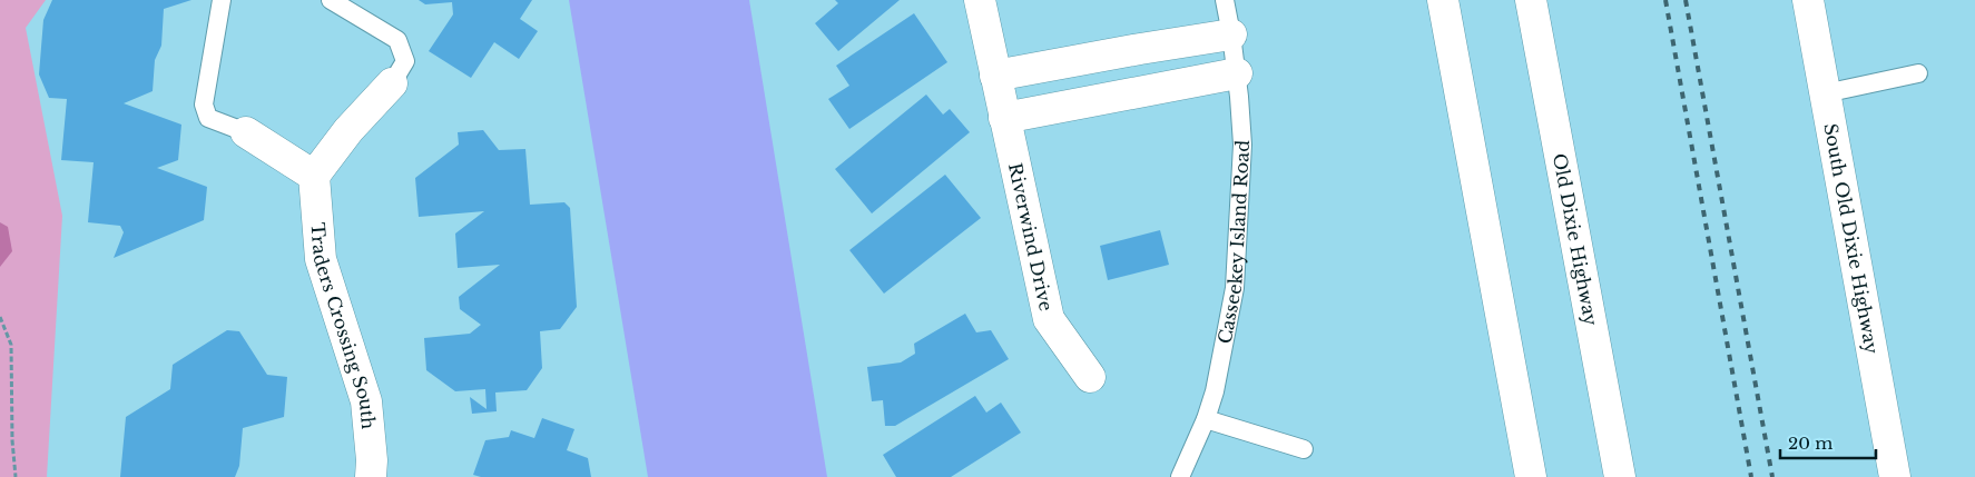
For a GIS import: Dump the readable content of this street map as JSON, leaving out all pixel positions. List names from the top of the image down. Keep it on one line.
{"streets":{"street":["Riverwind Drive","Old Dixie Highway","South Old Dixie Highway","Traders Crossing South"],"lane":["Casseekey Island Road"]},"scale_bar":"20 m"}
